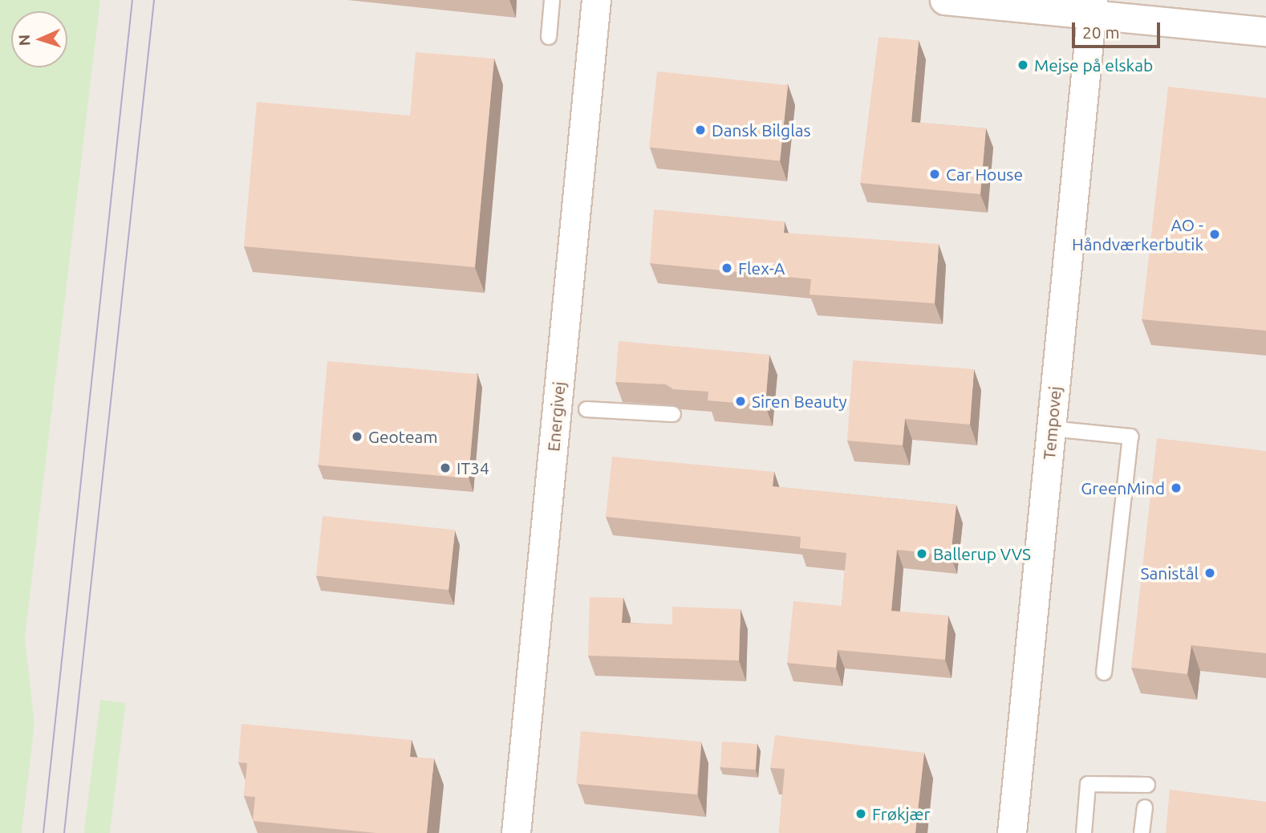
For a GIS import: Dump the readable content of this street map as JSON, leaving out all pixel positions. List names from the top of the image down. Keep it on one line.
{"streets":{"street":["Energivej","Tempovej"]},"places":["Mejse på elskab","Dansk Bilglas","Car House","AO - Håndværkerbutik","Flex-A","Siren Beauty","Geoteam","IT34","GreenMind","Ballerup VVS","Sanistål","Frøkjær"],"scale_bar":"20 m","north":"left"}
